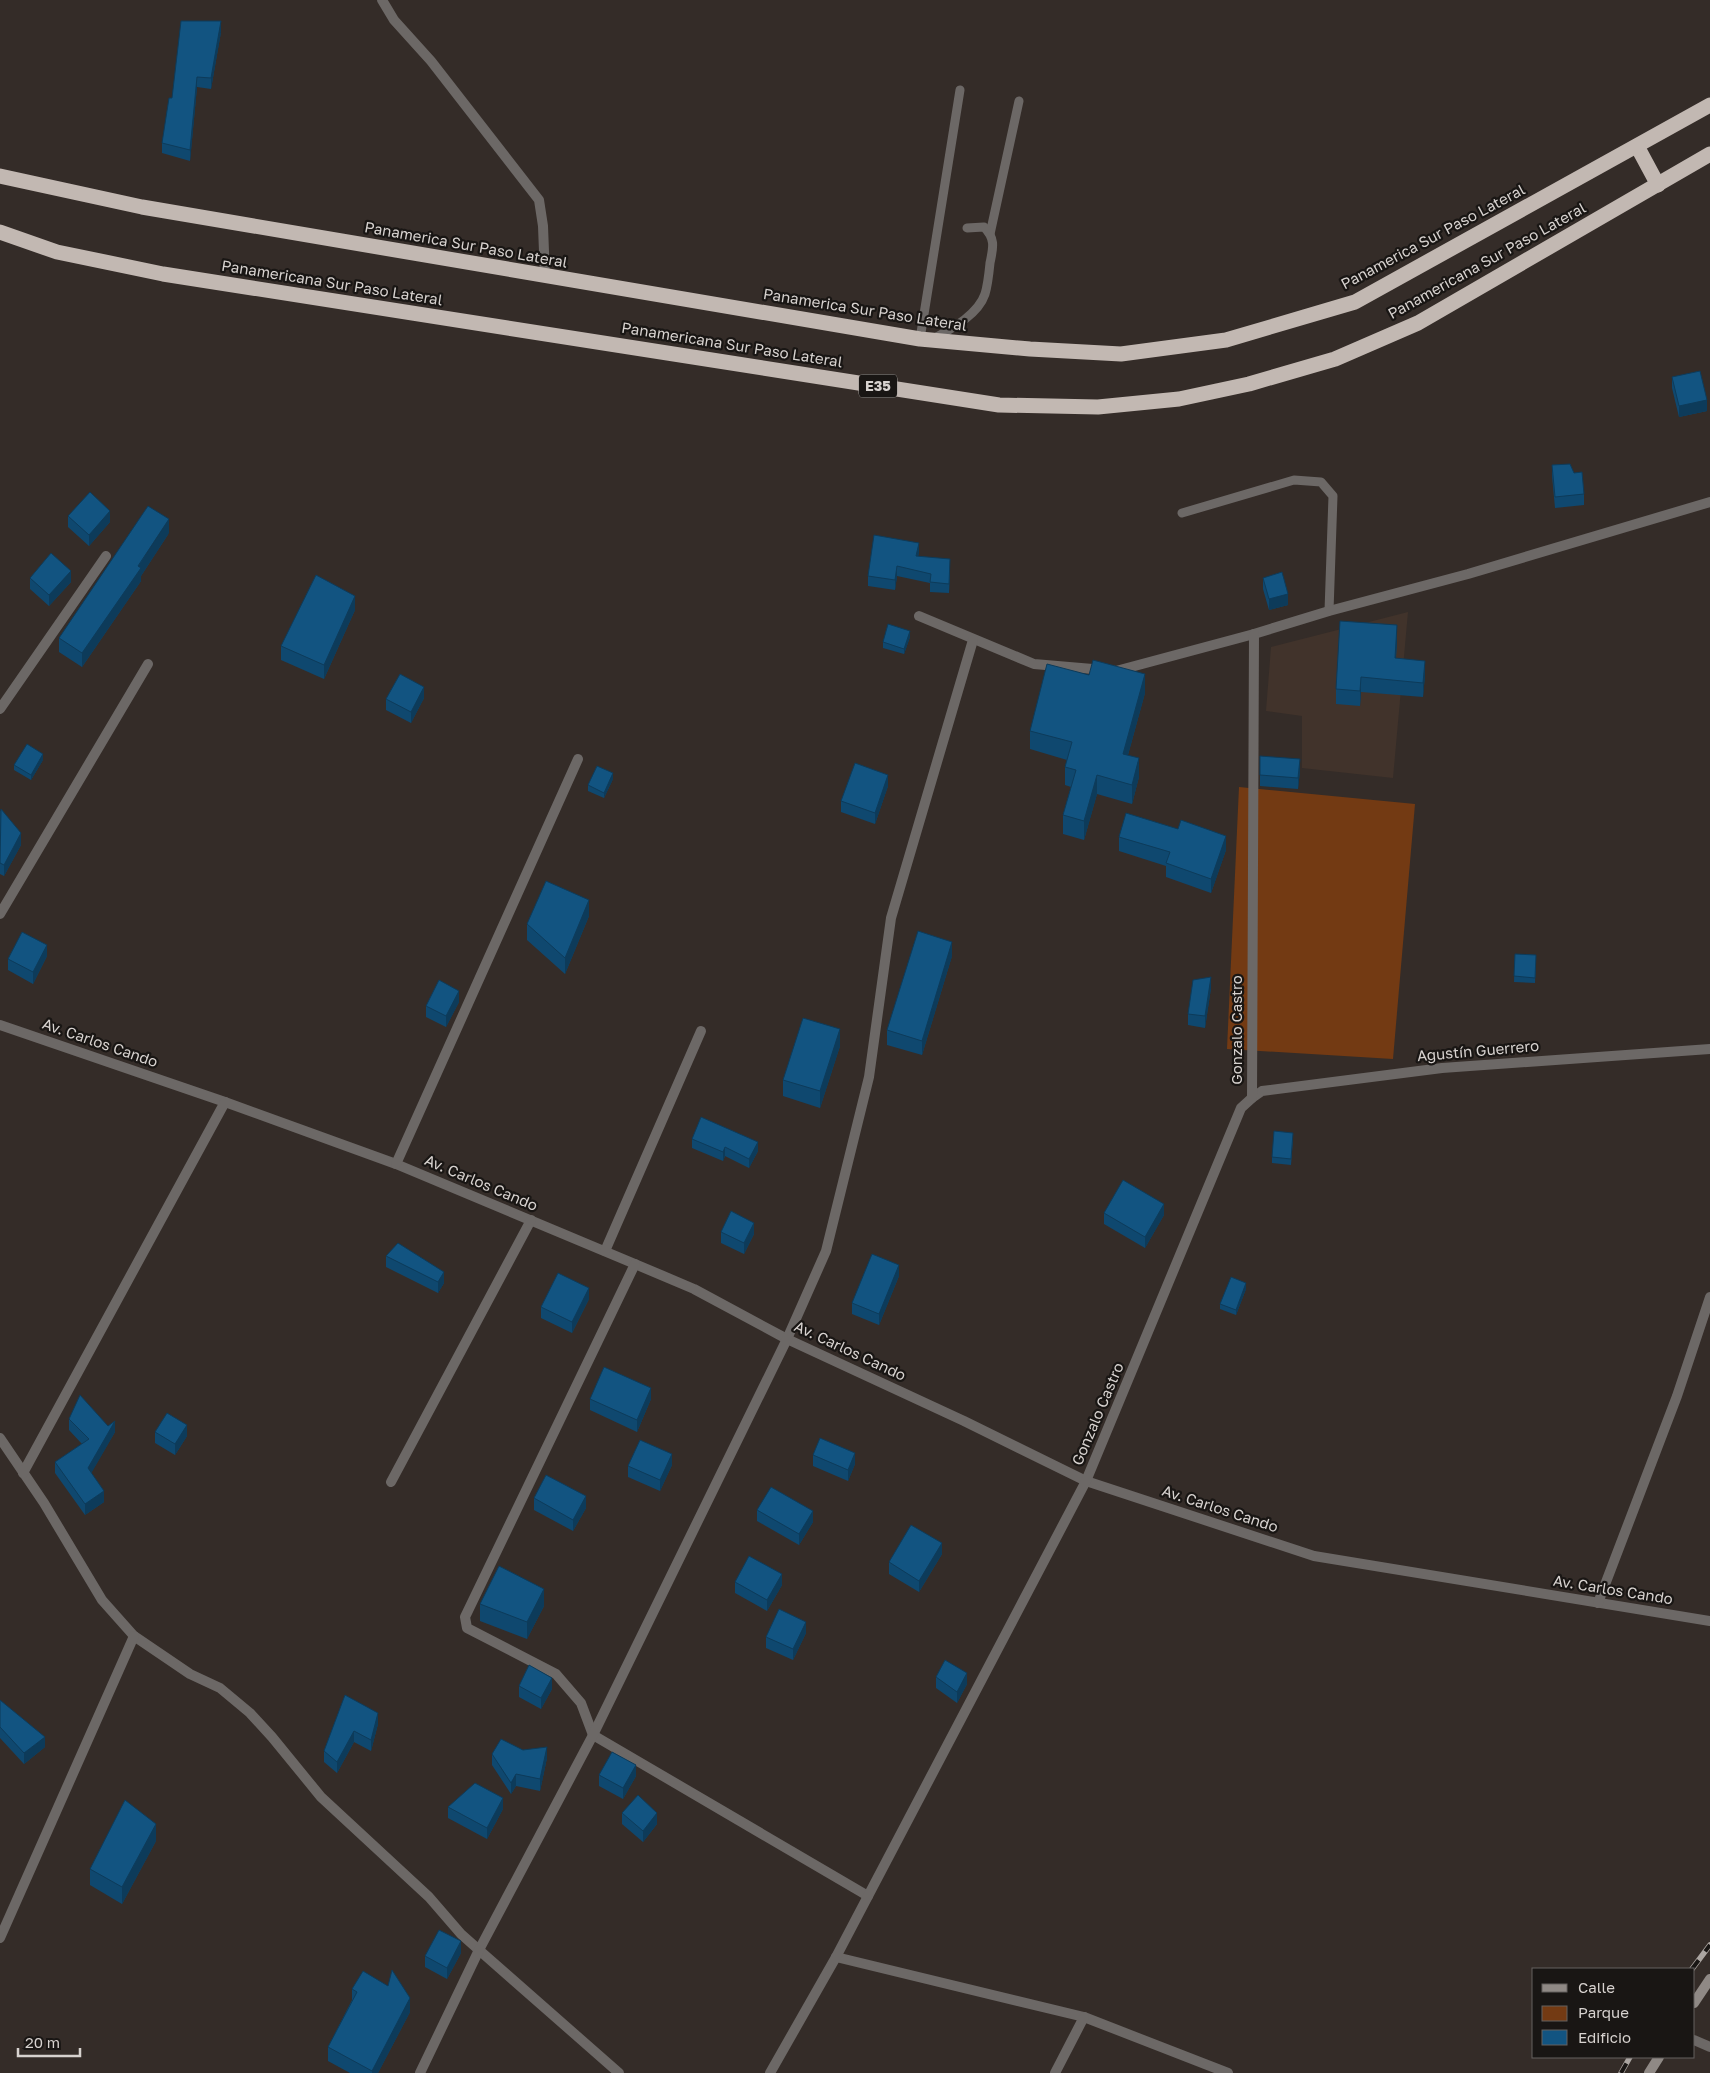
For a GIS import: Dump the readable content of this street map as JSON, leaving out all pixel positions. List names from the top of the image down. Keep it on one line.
{"streets":{"highway":["Panamerica Sur Paso Lateral","Panamericana Sur Paso Lateral","E35"],"street":["Gonzalo Castro","Av. Carlos Cando","Agustín Guerrero"]},"crossings":[["Gonzalo Castro","Av. Carlos Cando"],["Gonzalo Castro","Agustín Guerrero"]],"legend":["Calle","Parque","Edificio"],"scale_bar":"20 m"}
